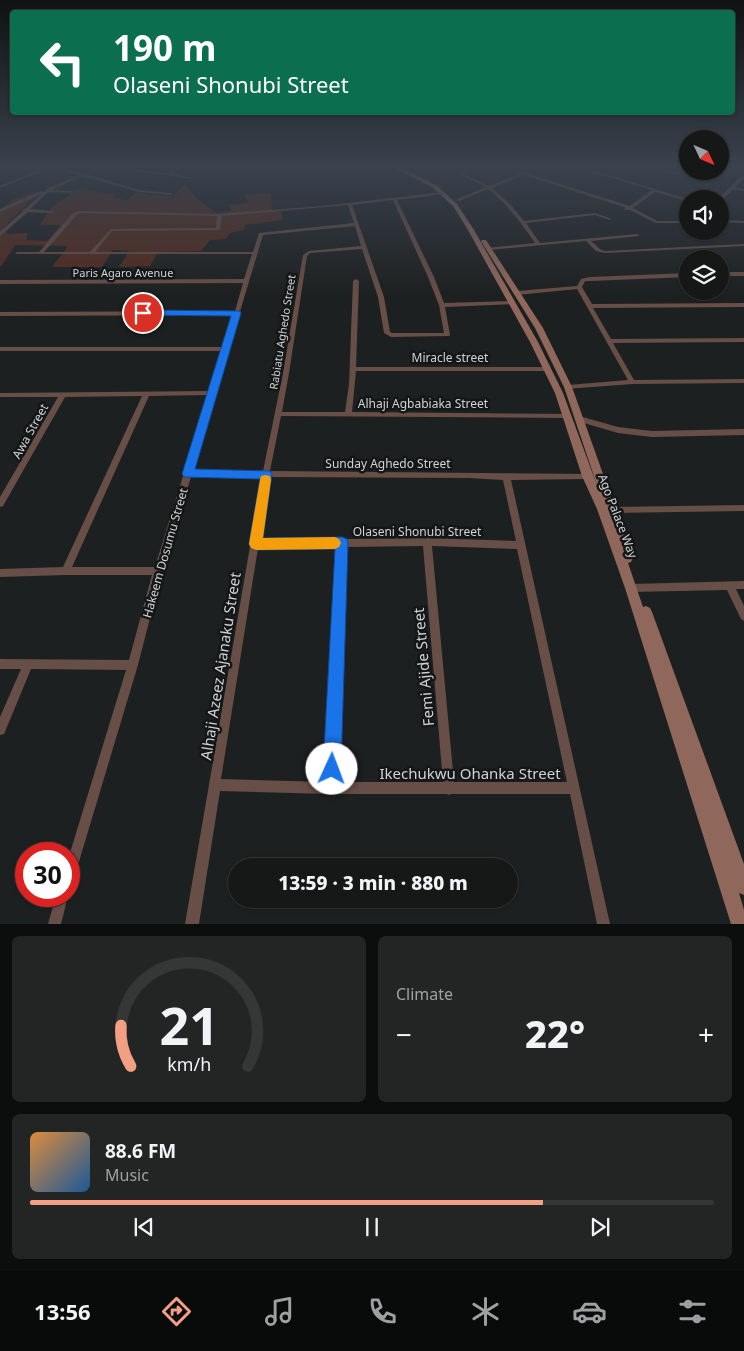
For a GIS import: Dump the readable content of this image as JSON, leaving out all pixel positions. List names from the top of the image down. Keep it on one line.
{"streets":{"main road":["Ago Palace Way"],"street":["Paris Agaro Avenue","Rabiatu Aghedo Street","Miracle street","Alhaji Agbabiaka Street","Awa Street","Sunday Aghedo Street","Olaseni Shonubi Street","Hakeem Dosumu Street","Alhaji Azeez Ajanaku Street","Femi Ajide Street","Ikechukwu Ohanka Street"]},"crossings":[["Paris Agaro Avenue","Hakeem Dosumu Street"],["Rabiatu Aghedo Street","Alhaji Agbabiaka Street"],["Rabiatu Aghedo Street","Alhaji Azeez Ajanaku Street"],["Miracle street","Ago Palace Way"],["Alhaji Agbabiaka Street","Ago Palace Way"],["Alhaji Agbabiaka Street","Alhaji Azeez Ajanaku Street"],["Sunday Aghedo Street","Ago Palace Way"],["Sunday Aghedo Street","Hakeem Dosumu Street"],["Sunday Aghedo Street","Alhaji Azeez Ajanaku Street"],["Olaseni Shonubi Street","Alhaji Azeez Ajanaku Street"],["Olaseni Shonubi Street","Femi Ajide Street"],["Alhaji Azeez Ajanaku Street","Ikechukwu Ohanka Street"],["Femi Ajide Street","Ikechukwu Ohanka Street"]],"north":"bottom right","page":{"turn":["190 m","Olaseni Shonubi Street"],"limit":"30","trip":"13:59 · 3 min · 880 m","tile":"Climate","heat":["−","22°","+"],"song":["88.6 FM","Music"],"tabs":"13:56","gauge":["21","km/h"]}}
